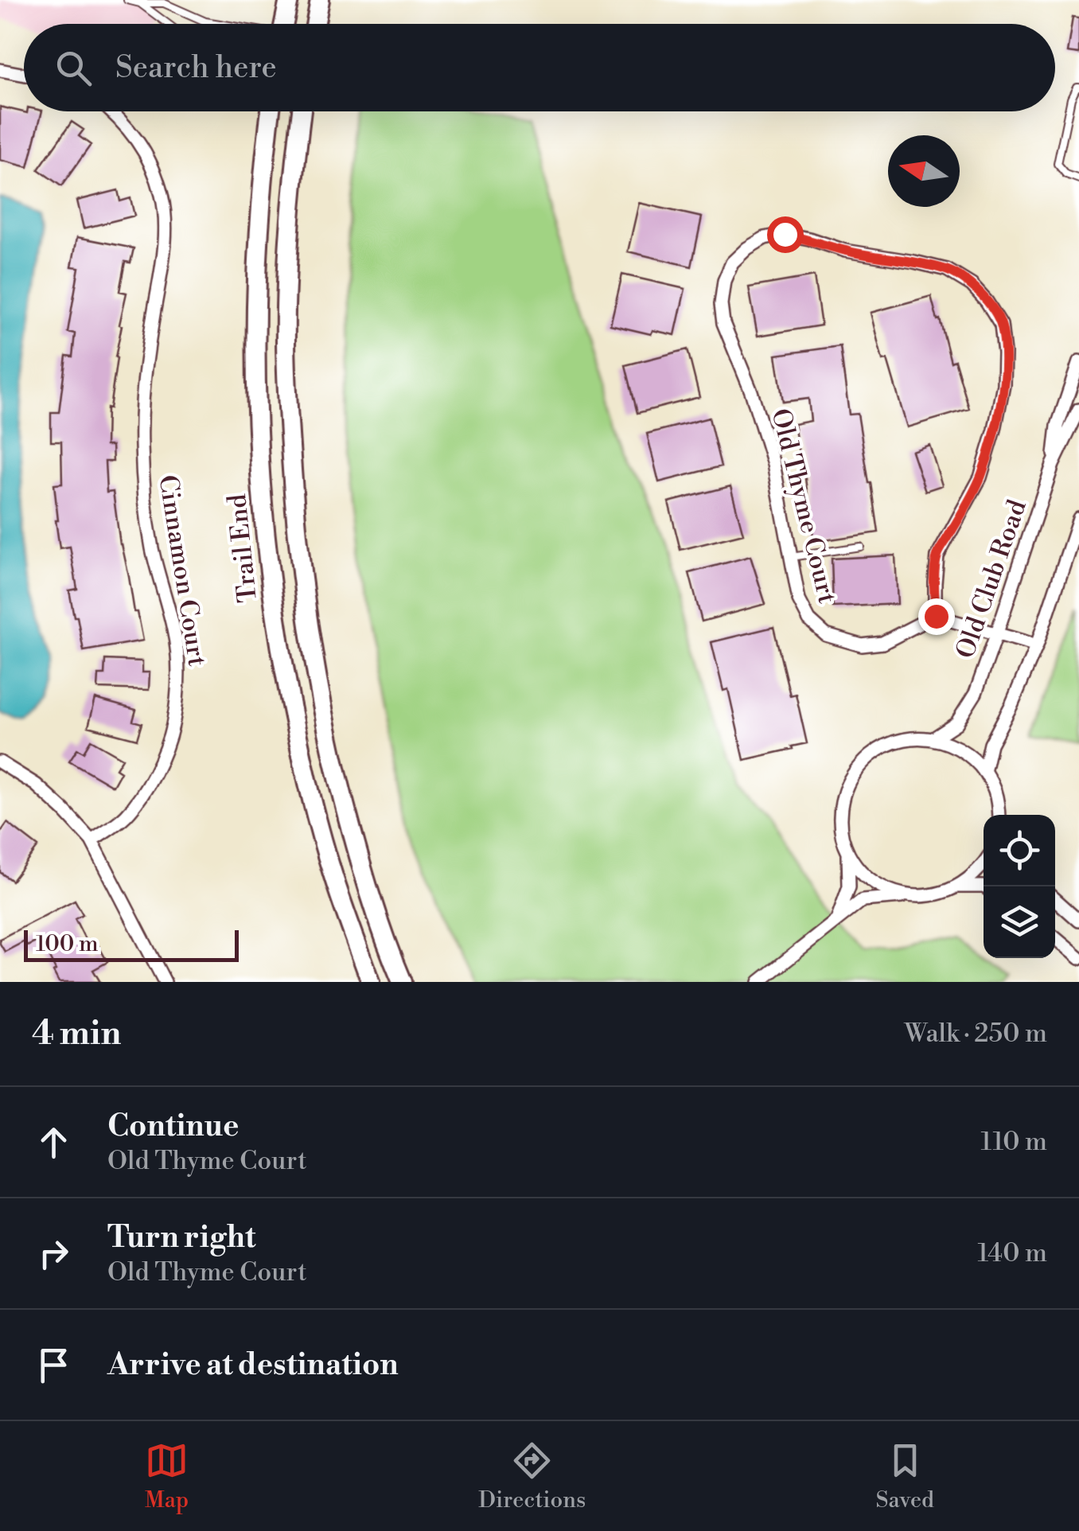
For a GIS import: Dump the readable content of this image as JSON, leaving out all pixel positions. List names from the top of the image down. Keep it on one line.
{"streets":{"street":["Old Thyme Court","Trail End","Cinnamon Court","Old Club Road"]},"scale_bar":"100 m","north":"left","page":{"search":"Search here","scale":"100 m","heading":["4 min","Walk · 250 m"],"list":[["Continue","Old Thyme Court","110 m"],["Turn right","Old Thyme Court","140 m"],"Arrive at destination"],"nav":["Map","Directions","Saved"]}}
